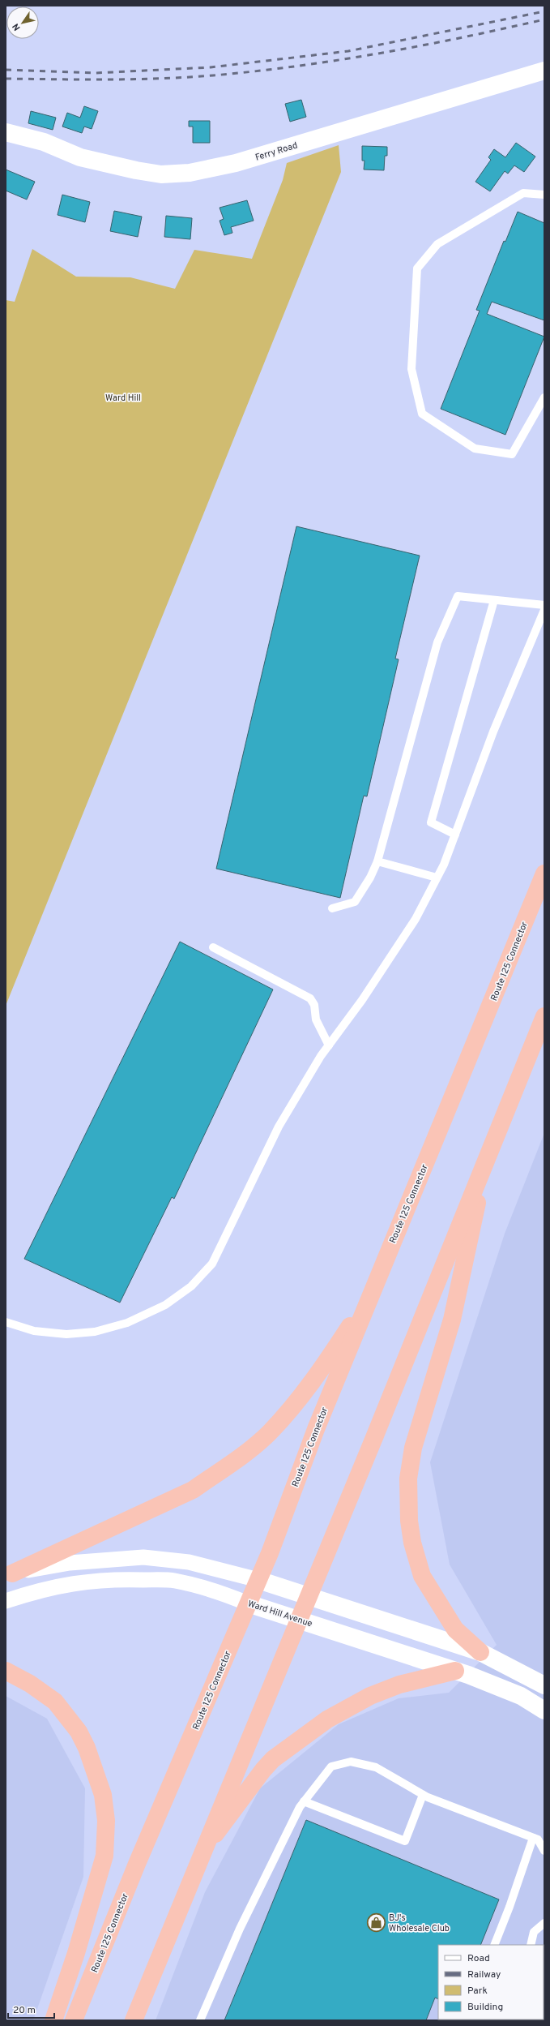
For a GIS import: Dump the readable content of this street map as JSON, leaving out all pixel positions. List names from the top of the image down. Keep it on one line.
{"streets":{"highway":["Route 125 Connector"],"street":["Ferry Road","Ward Hill Avenue"]},"crossings":[["Route 125 Connector","Ward Hill Avenue"]],"parks":["Ward Hill"],"places":{"shop":["BJ's Wholesale Club"]},"legend":["Road","Railway","Park","Building"],"scale_bar":"20 m","north":"bottom left"}
